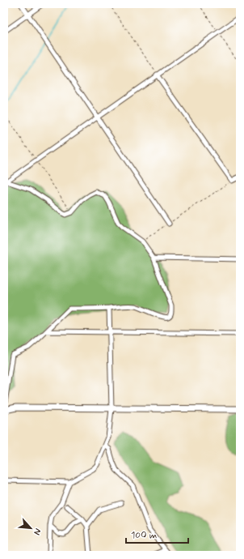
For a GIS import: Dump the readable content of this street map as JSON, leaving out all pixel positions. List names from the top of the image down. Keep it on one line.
{"scale_bar":"100 m","north":"bottom right"}
